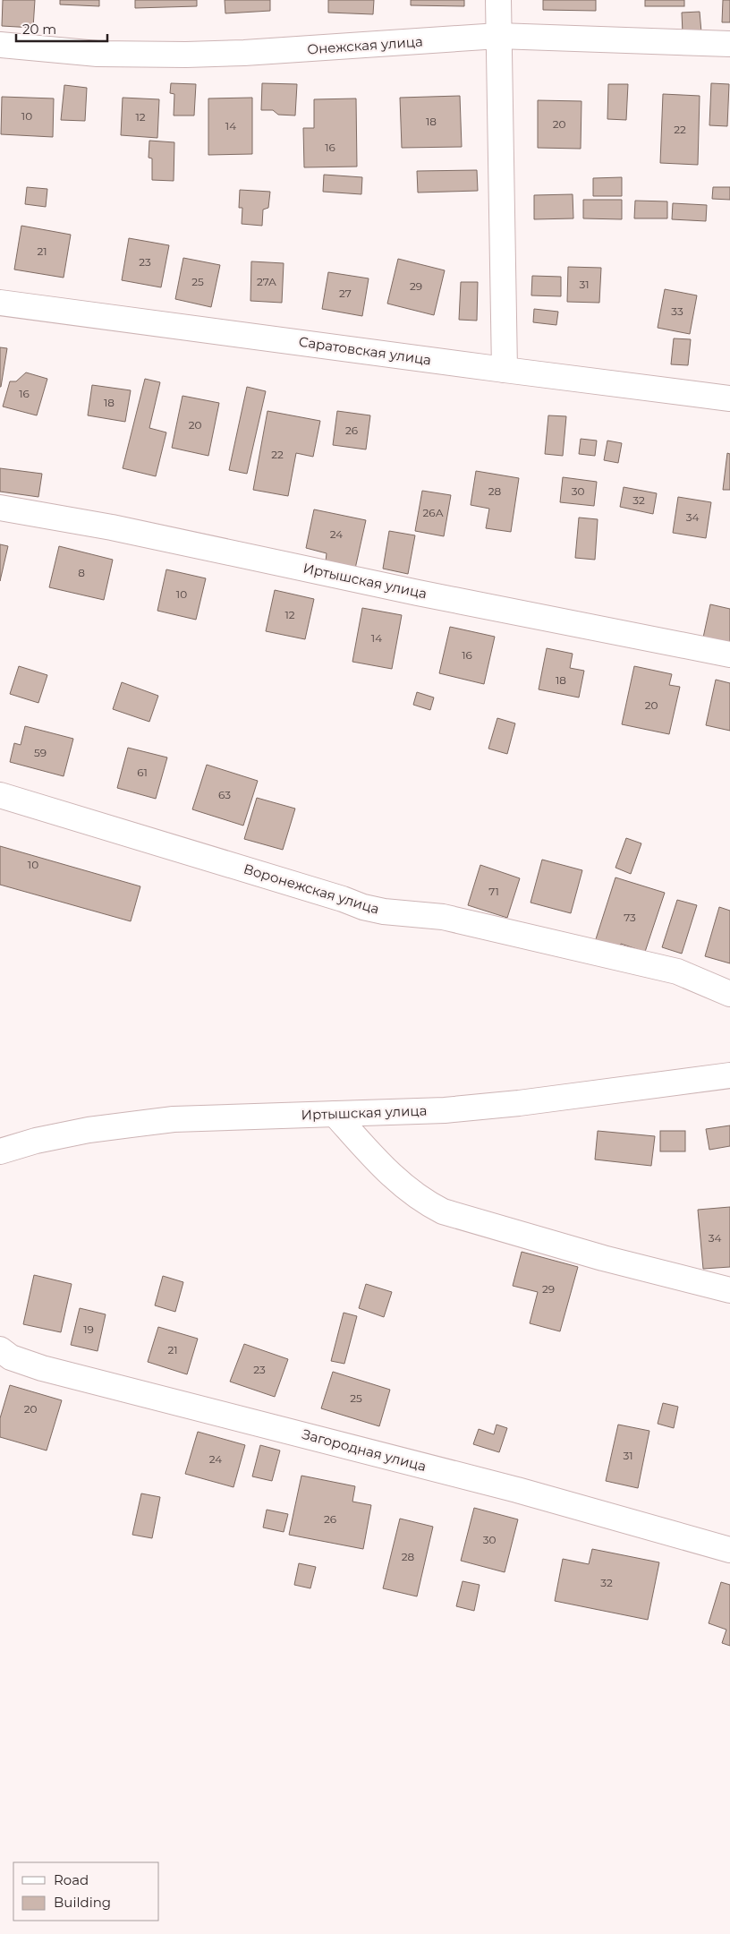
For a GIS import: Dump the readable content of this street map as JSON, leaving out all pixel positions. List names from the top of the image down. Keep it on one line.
{"streets":{"street":["Онежская улица","Саратовская улица","Иртышская улица","Воронежская улица","Загородная улица"]},"house_numbers":["10","12","18","20","14","22","16","21","23","25","27А","31","29","27","33","16","18","20","26","22","28","30","32","26А","34","24","8","10","12","14","16","18","20","59","61","63","10","71","73","34","29","19","21","23","25","20","31","24","26","30","28","32"],"legend":["Road","Building"],"scale_bar":"20 m"}
